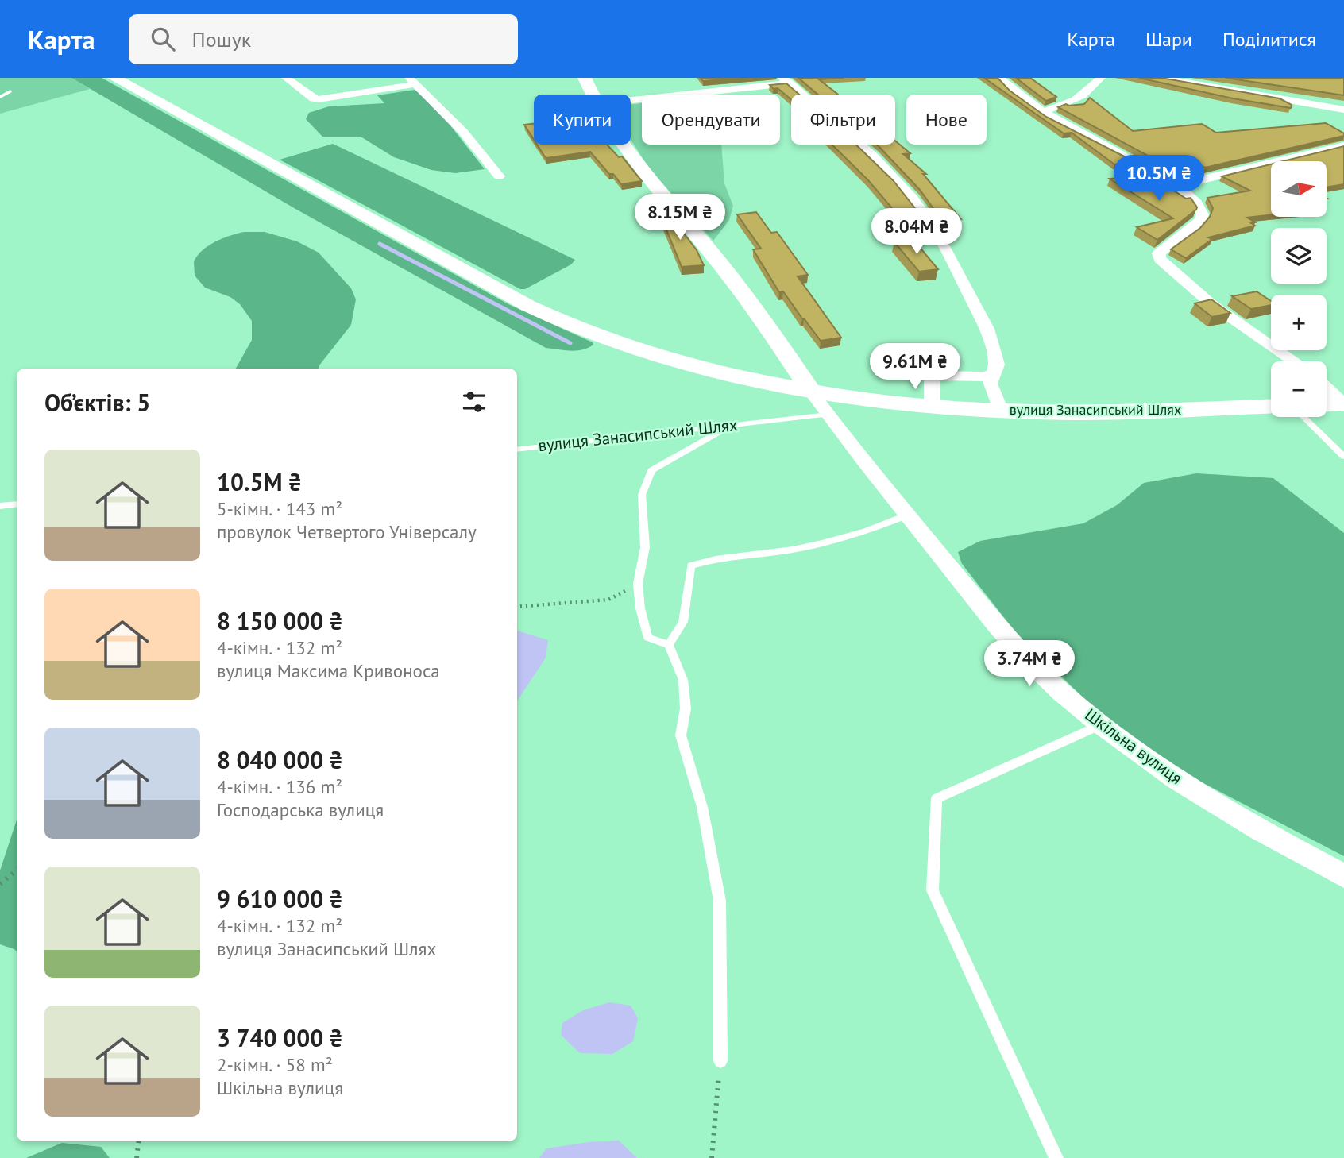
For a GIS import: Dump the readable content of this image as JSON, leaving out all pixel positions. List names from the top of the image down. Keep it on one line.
{"streets":{"main road":["вулиця Занасипський Шлях"],"street":["Шкільна вулиця"]},"crossings":[["вулиця Занасипський Шлях","Шкільна вулиця"]],"north":"right","page":{"header":"Карта","search":"Пошук","nav":["Карта","Шари","Поділитися"],"chip":["Купити","Орендувати","Фільтри","Нове"],"price":["10.5M ₴","8.15M ₴","8.04M ₴","9.61M ₴","3.74M ₴"],"map_buttons":["+","−"],"heading":"Об’єктів: 5","list":[{"name":"10.5M ₴","note":"5-кімн. · 143 m² · провулок Четвертого Універсалу"},{"name":"8 150 000 ₴","note":"4-кімн. · 132 m² · вулиця Максима Кривоноса"},{"name":"8 040 000 ₴","note":"4-кімн. · 136 m² · Господарська вулиця"},{"name":"9 610 000 ₴","note":"4-кімн. · 132 m² · вулиця Занасипський Шлях"},{"name":"3 740 000 ₴","note":"2-кімн. · 58 m² · Шкільна вулиця"}]}}
